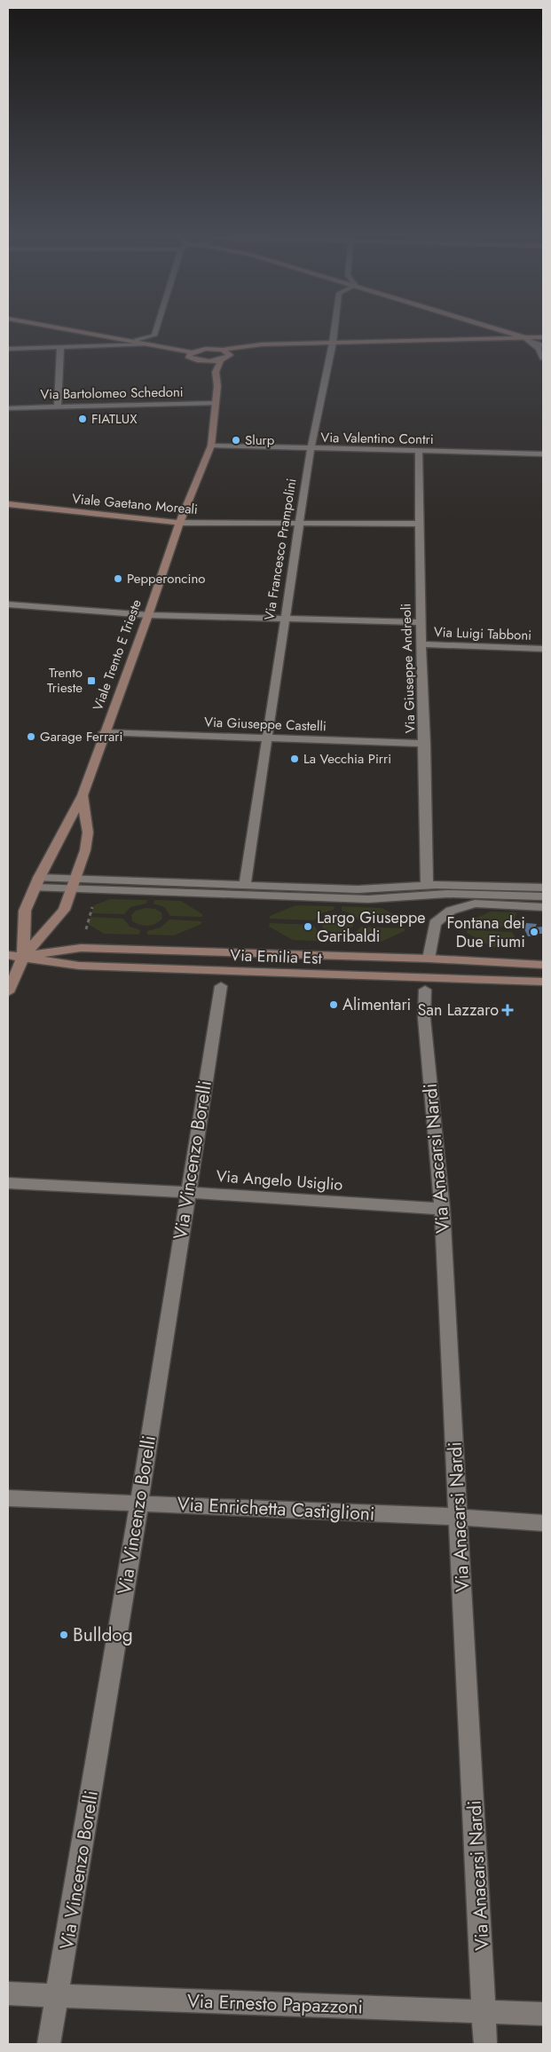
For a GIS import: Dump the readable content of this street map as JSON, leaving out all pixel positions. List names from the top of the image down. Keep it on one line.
{"streets":{"street":["Via Bartolomeo Schedoni","Via Valentino Contri","Viale Gaetano Moreali","Via Francesco Prampolini","Via Luigi Tabboni","Viale Trento E Trieste","Via Giuseppe Andreoli","Via Giuseppe Castelli","Via Emilia Est","Via Anacarsi Nardi","Via Vincenzo Borelli","Via Angelo Usiglio","Via Enrichetta Castiglioni","Via Ernesto Papazzoni"]},"crossings":[["Via Bartolomeo Schedoni","Viale Trento E Trieste"],["Via Valentino Contri","Via Francesco Prampolini"],["Via Valentino Contri","Viale Trento E Trieste"],["Via Valentino Contri","Via Giuseppe Andreoli"],["Viale Gaetano Moreali","Via Francesco Prampolini"],["Viale Gaetano Moreali","Viale Trento E Trieste"],["Viale Gaetano Moreali","Via Giuseppe Andreoli"],["Via Francesco Prampolini","Via Giuseppe Castelli"],["Via Luigi Tabboni","Via Giuseppe Andreoli"],["Viale Trento E Trieste","Via Giuseppe Castelli"],["Viale Trento E Trieste","Via Emilia Est"],["Via Giuseppe Andreoli","Via Giuseppe Castelli"],["Via Anacarsi Nardi","Via Angelo Usiglio"],["Via Anacarsi Nardi","Via Enrichetta Castiglioni"],["Via Anacarsi Nardi","Via Ernesto Papazzoni"],["Via Vincenzo Borelli","Via Angelo Usiglio"],["Via Vincenzo Borelli","Via Enrichetta Castiglioni"],["Via Vincenzo Borelli","Via Ernesto Papazzoni"]],"places":{"other":["FIATLUX","Slurp","Pepperoncino","Garage Ferrari","La Vecchia Pirri","Largo Giuseppe Garibaldi","Fontana dei Due Fiumi","Alimentari","Bulldog"],"transit":["Trento Trieste"],"health":["San Lazzaro"]}}
